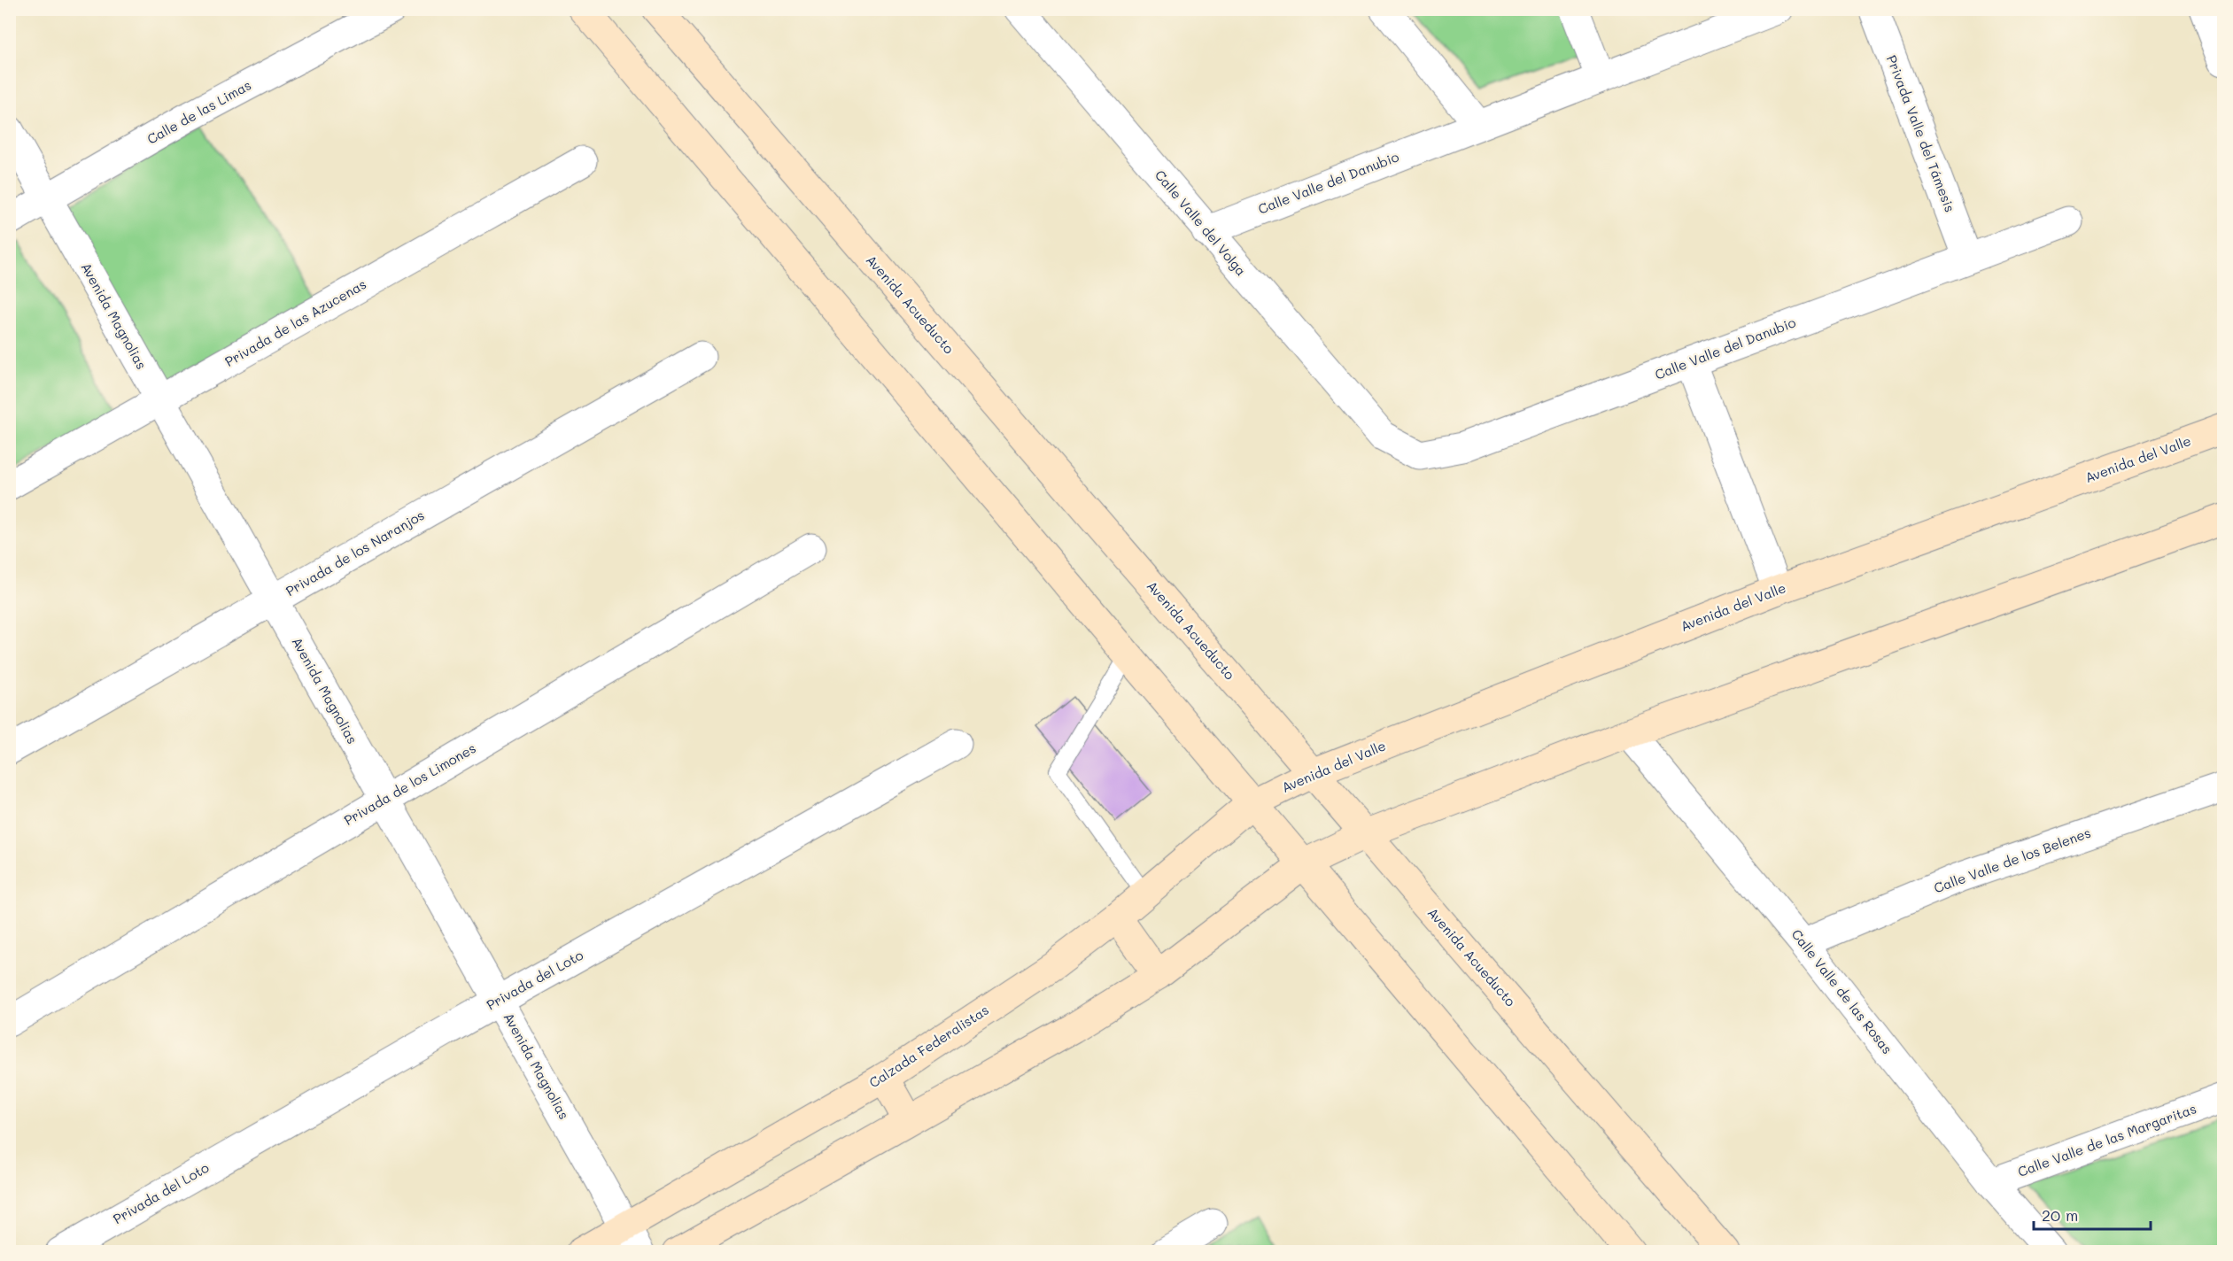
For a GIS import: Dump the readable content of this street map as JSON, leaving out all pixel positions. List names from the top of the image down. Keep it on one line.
{"streets":{"street":["Calle de las Limas","Privada Valle del Támesis","Calle Valle del Danubio","Calle Valle del Volga","Avenida Acueducto","Avenida Magnolias","Privada de las Azucenas","Avenida del Valle","Privada de los Naranjos","Privada de los Limones","Calle Valle de los Belenes","Privada del Loto","Calle Valle de las Rosas","Calzada Federalistas","Calle Valle de las Margaritas"]},"crossings":[["Calle de las Limas","Avenida Magnolias"],["Privada Valle del Támesis","Calle Valle del Danubio"],["Calle Valle del Danubio","Calle Valle del Volga"],["Avenida Acueducto","Avenida del Valle"],["Avenida Magnolias","Privada de las Azucenas"],["Avenida Magnolias","Privada de los Naranjos"],["Avenida Magnolias","Privada de los Limones"],["Avenida Magnolias","Privada del Loto"],["Avenida Magnolias","Calzada Federalistas"],["Avenida del Valle","Calzada Federalistas"],["Calle Valle de los Belenes","Calle Valle de las Rosas"],["Calle Valle de las Rosas","Calle Valle de las Margaritas"]],"scale_bar":"20 m"}
